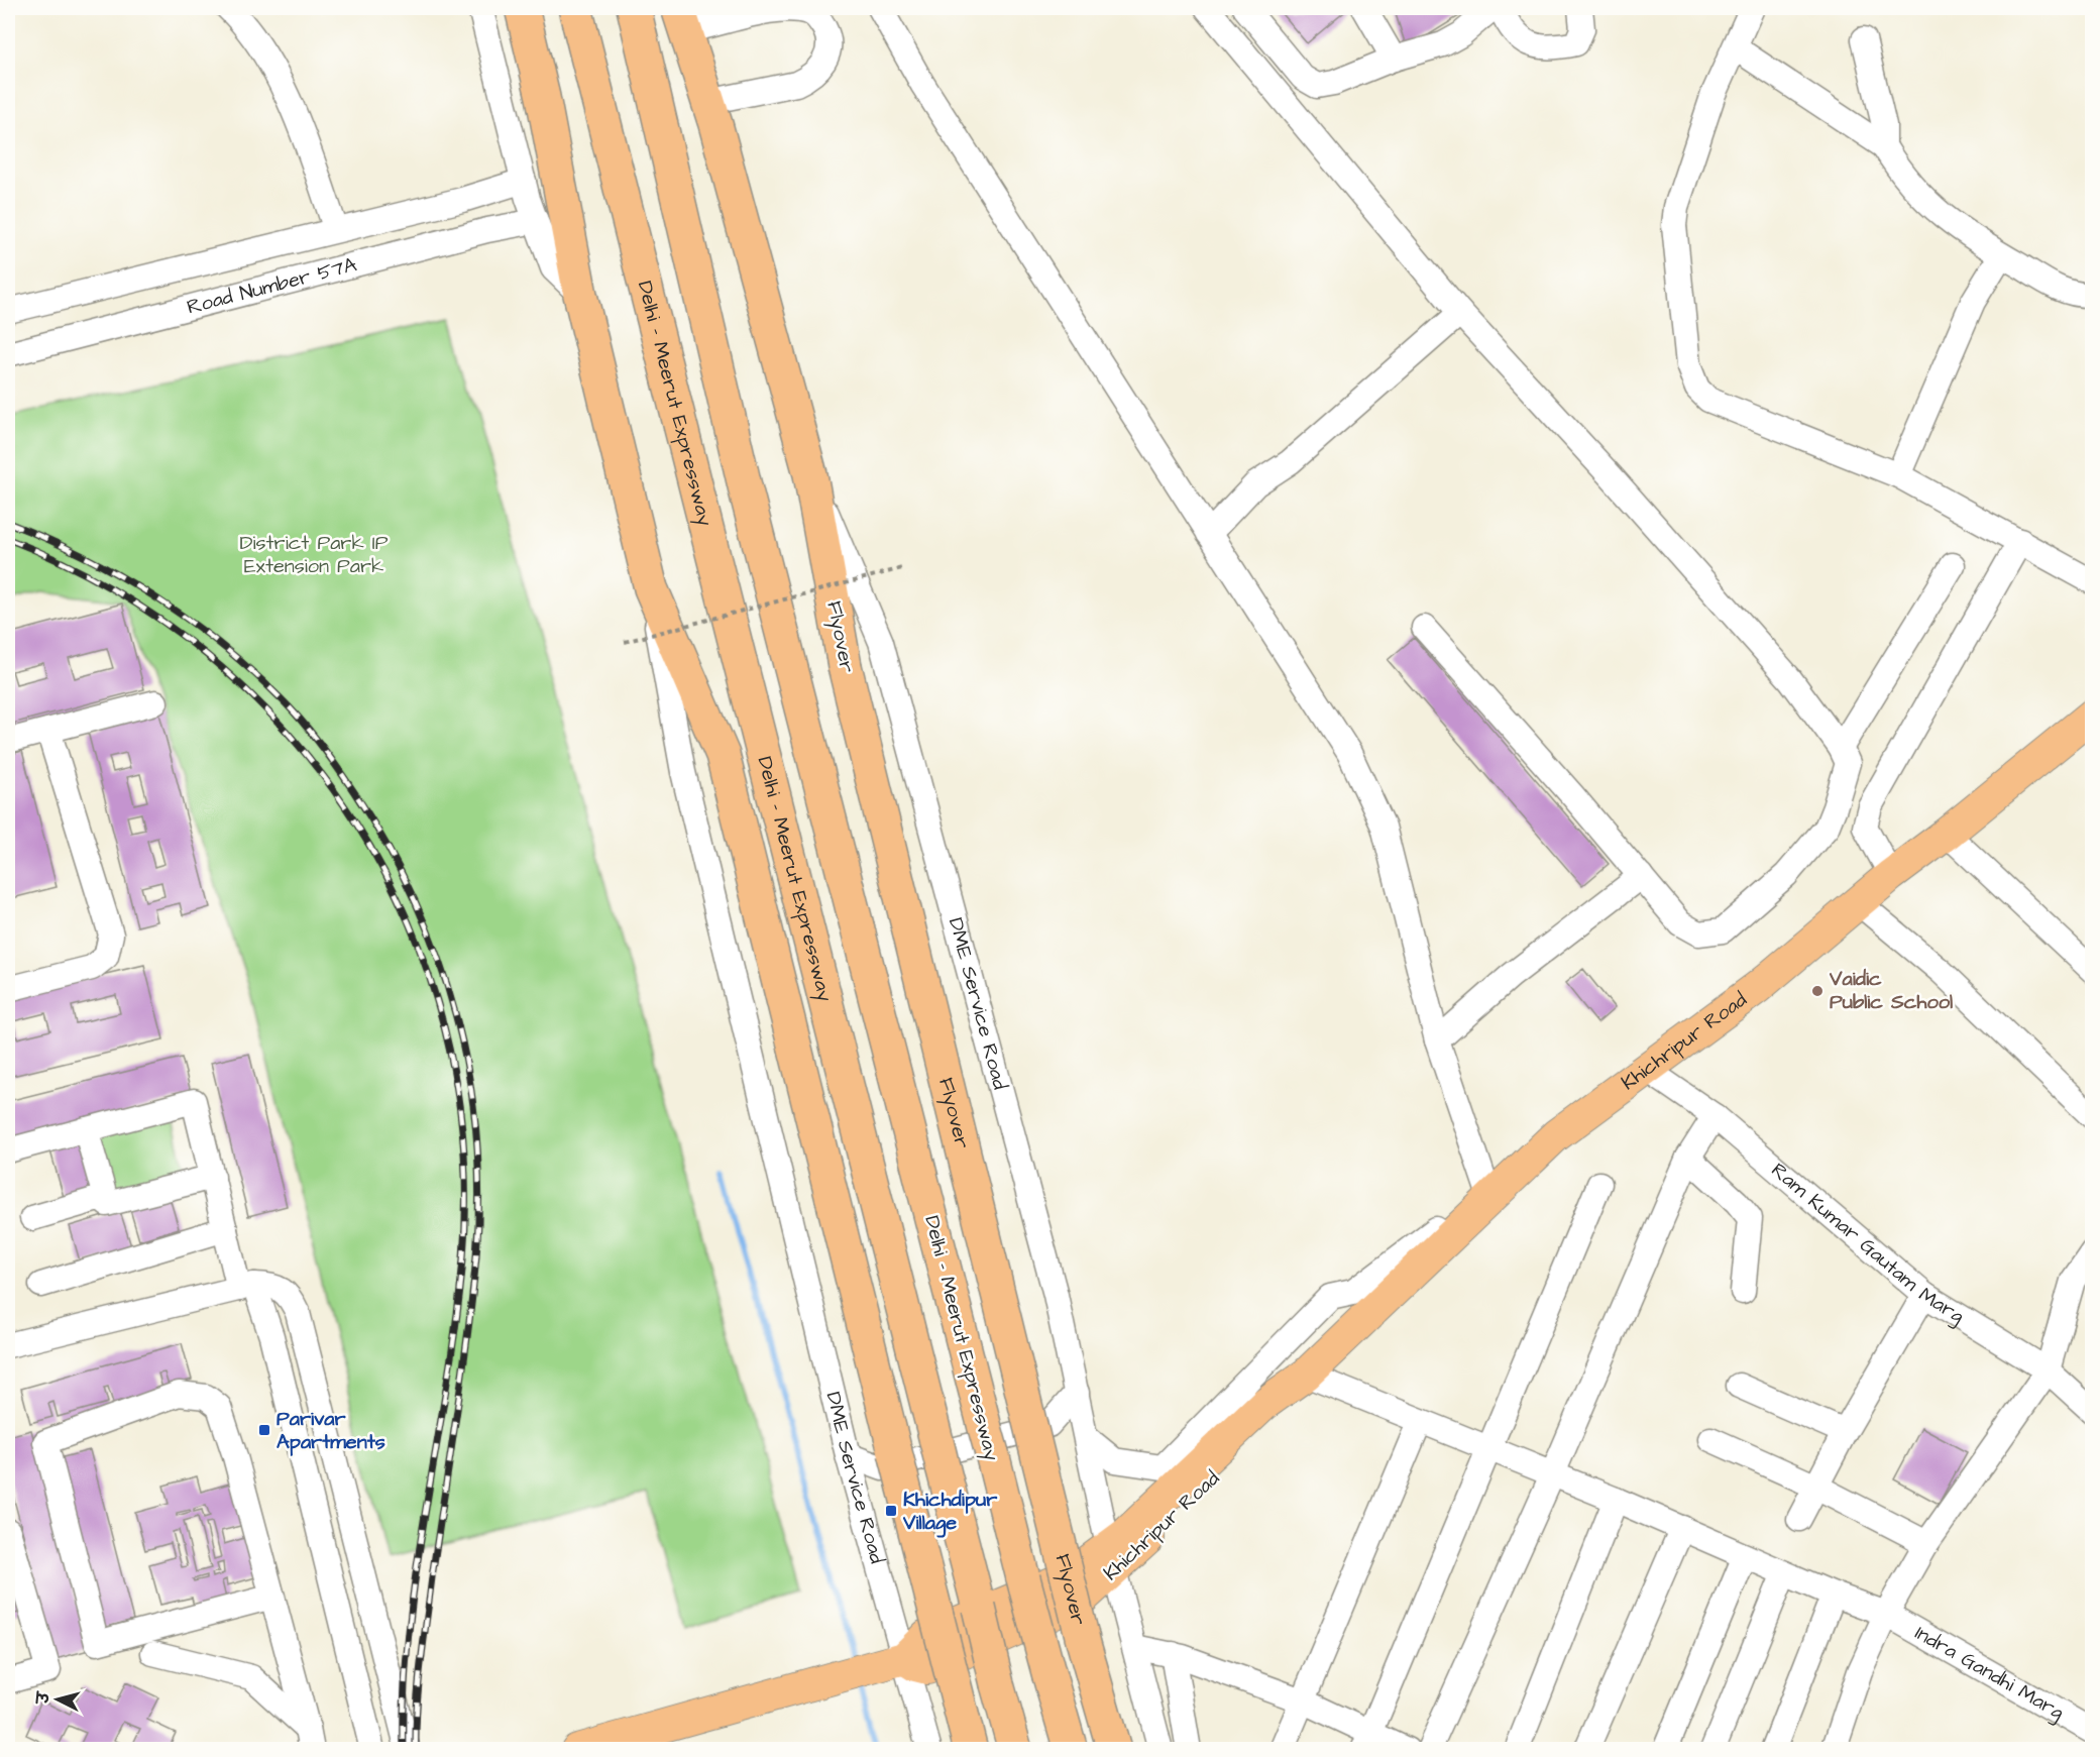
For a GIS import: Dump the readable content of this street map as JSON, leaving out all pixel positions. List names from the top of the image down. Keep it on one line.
{"streets":{"highway":["Delhi - Meerut Expressway","Flyover"],"main road":["Khichripur Road"],"street":["Road Number 57A","DME Service Road","Ram Kumar Gautam Marg","Indra Gandhi Marg"]},"crossings":[["Flyover","DME Service Road"],["DME Service Road","Khichripur Road"],["Khichripur Road","Ram Kumar Gautam Marg"],["Khichripur Road","Indra Gandhi Marg"]],"parks":["District Park IP Extension Park"],"places":{"other":["Vaidic Public School"],"transit":["Parivar Apartments","Khichdipur Village"]},"north":"left"}
